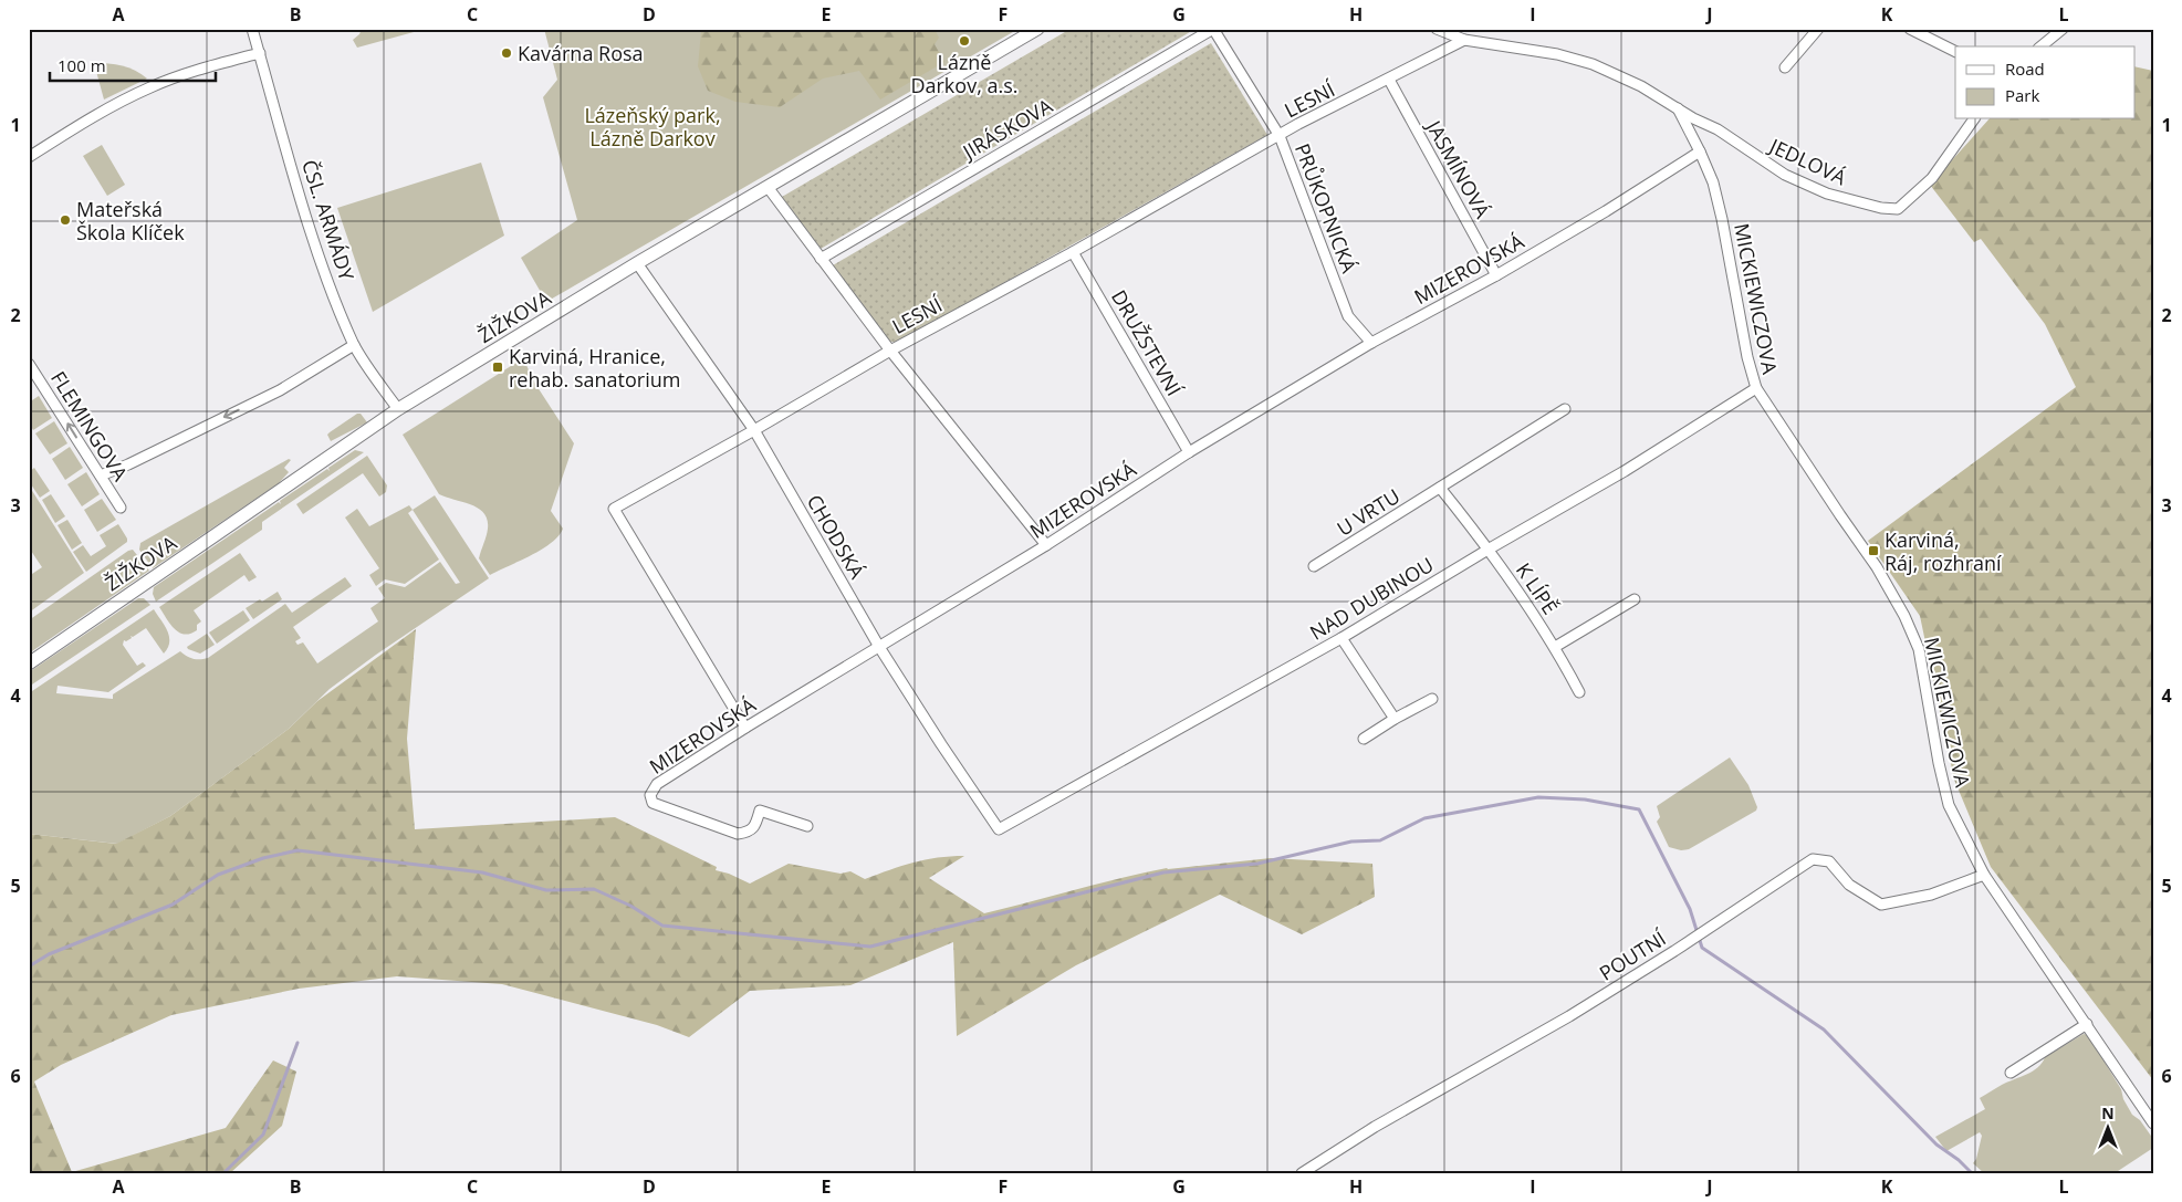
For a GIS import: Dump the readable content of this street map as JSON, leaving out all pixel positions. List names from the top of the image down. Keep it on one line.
{"streets":{"street":["LESNÍ","JIRÁSKOVA","JEDLOVÁ","JASMÍNOVÁ","PRŮKOPNICKÁ","ČSL. ARMÁDY","MIZEROVSKÁ","MICKIEWICZOVA","ŽIŽKOVA","DRUŽSTEVNÍ","FLEMINGOVA","U VRTU","CHODSKÁ","K LÍPĚ","NAD DUBINOU","POUTNÍ"]},"crossings":[["LESNÍ","JASMÍNOVÁ"],["LESNÍ","PRŮKOPNICKÁ"],["LESNÍ","MIZEROVSKÁ"],["LESNÍ","DRUŽSTEVNÍ"],["LESNÍ","CHODSKÁ"],["JIRÁSKOVA","PRŮKOPNICKÁ"],["JEDLOVÁ","MICKIEWICZOVA"],["JASMÍNOVÁ","MIZEROVSKÁ"],["PRŮKOPNICKÁ","MIZEROVSKÁ"],["ČSL. ARMÁDY","ŽIŽKOVA"],["MIZEROVSKÁ","MICKIEWICZOVA"],["MIZEROVSKÁ","DRUŽSTEVNÍ"],["MIZEROVSKÁ","CHODSKÁ"],["MICKIEWICZOVA","NAD DUBINOU"],["MICKIEWICZOVA","POUTNÍ"],["ŽIŽKOVA","CHODSKÁ"],["CHODSKÁ","NAD DUBINOU"],["K LÍPĚ","NAD DUBINOU"]],"one_way":["FLEMINGOVA"],"parks":["Lázeňský park, Lázně Darkov"],"places":{"other":["Lázně Darkov, a.s.","Kavárna Rosa","Mateřská Škola Klíček"],"transit":["Karviná, Hranice, rehab. sanatorium","Karviná, Ráj, rozhraní"]},"legend":["Road","Park"],"scale_bar":"100 m","north":"top","grid":{"columns":["A","B","C","D","E","F","G","H","I","J","K","L"],"rows":["1","2","3","4","5","6"]}}
